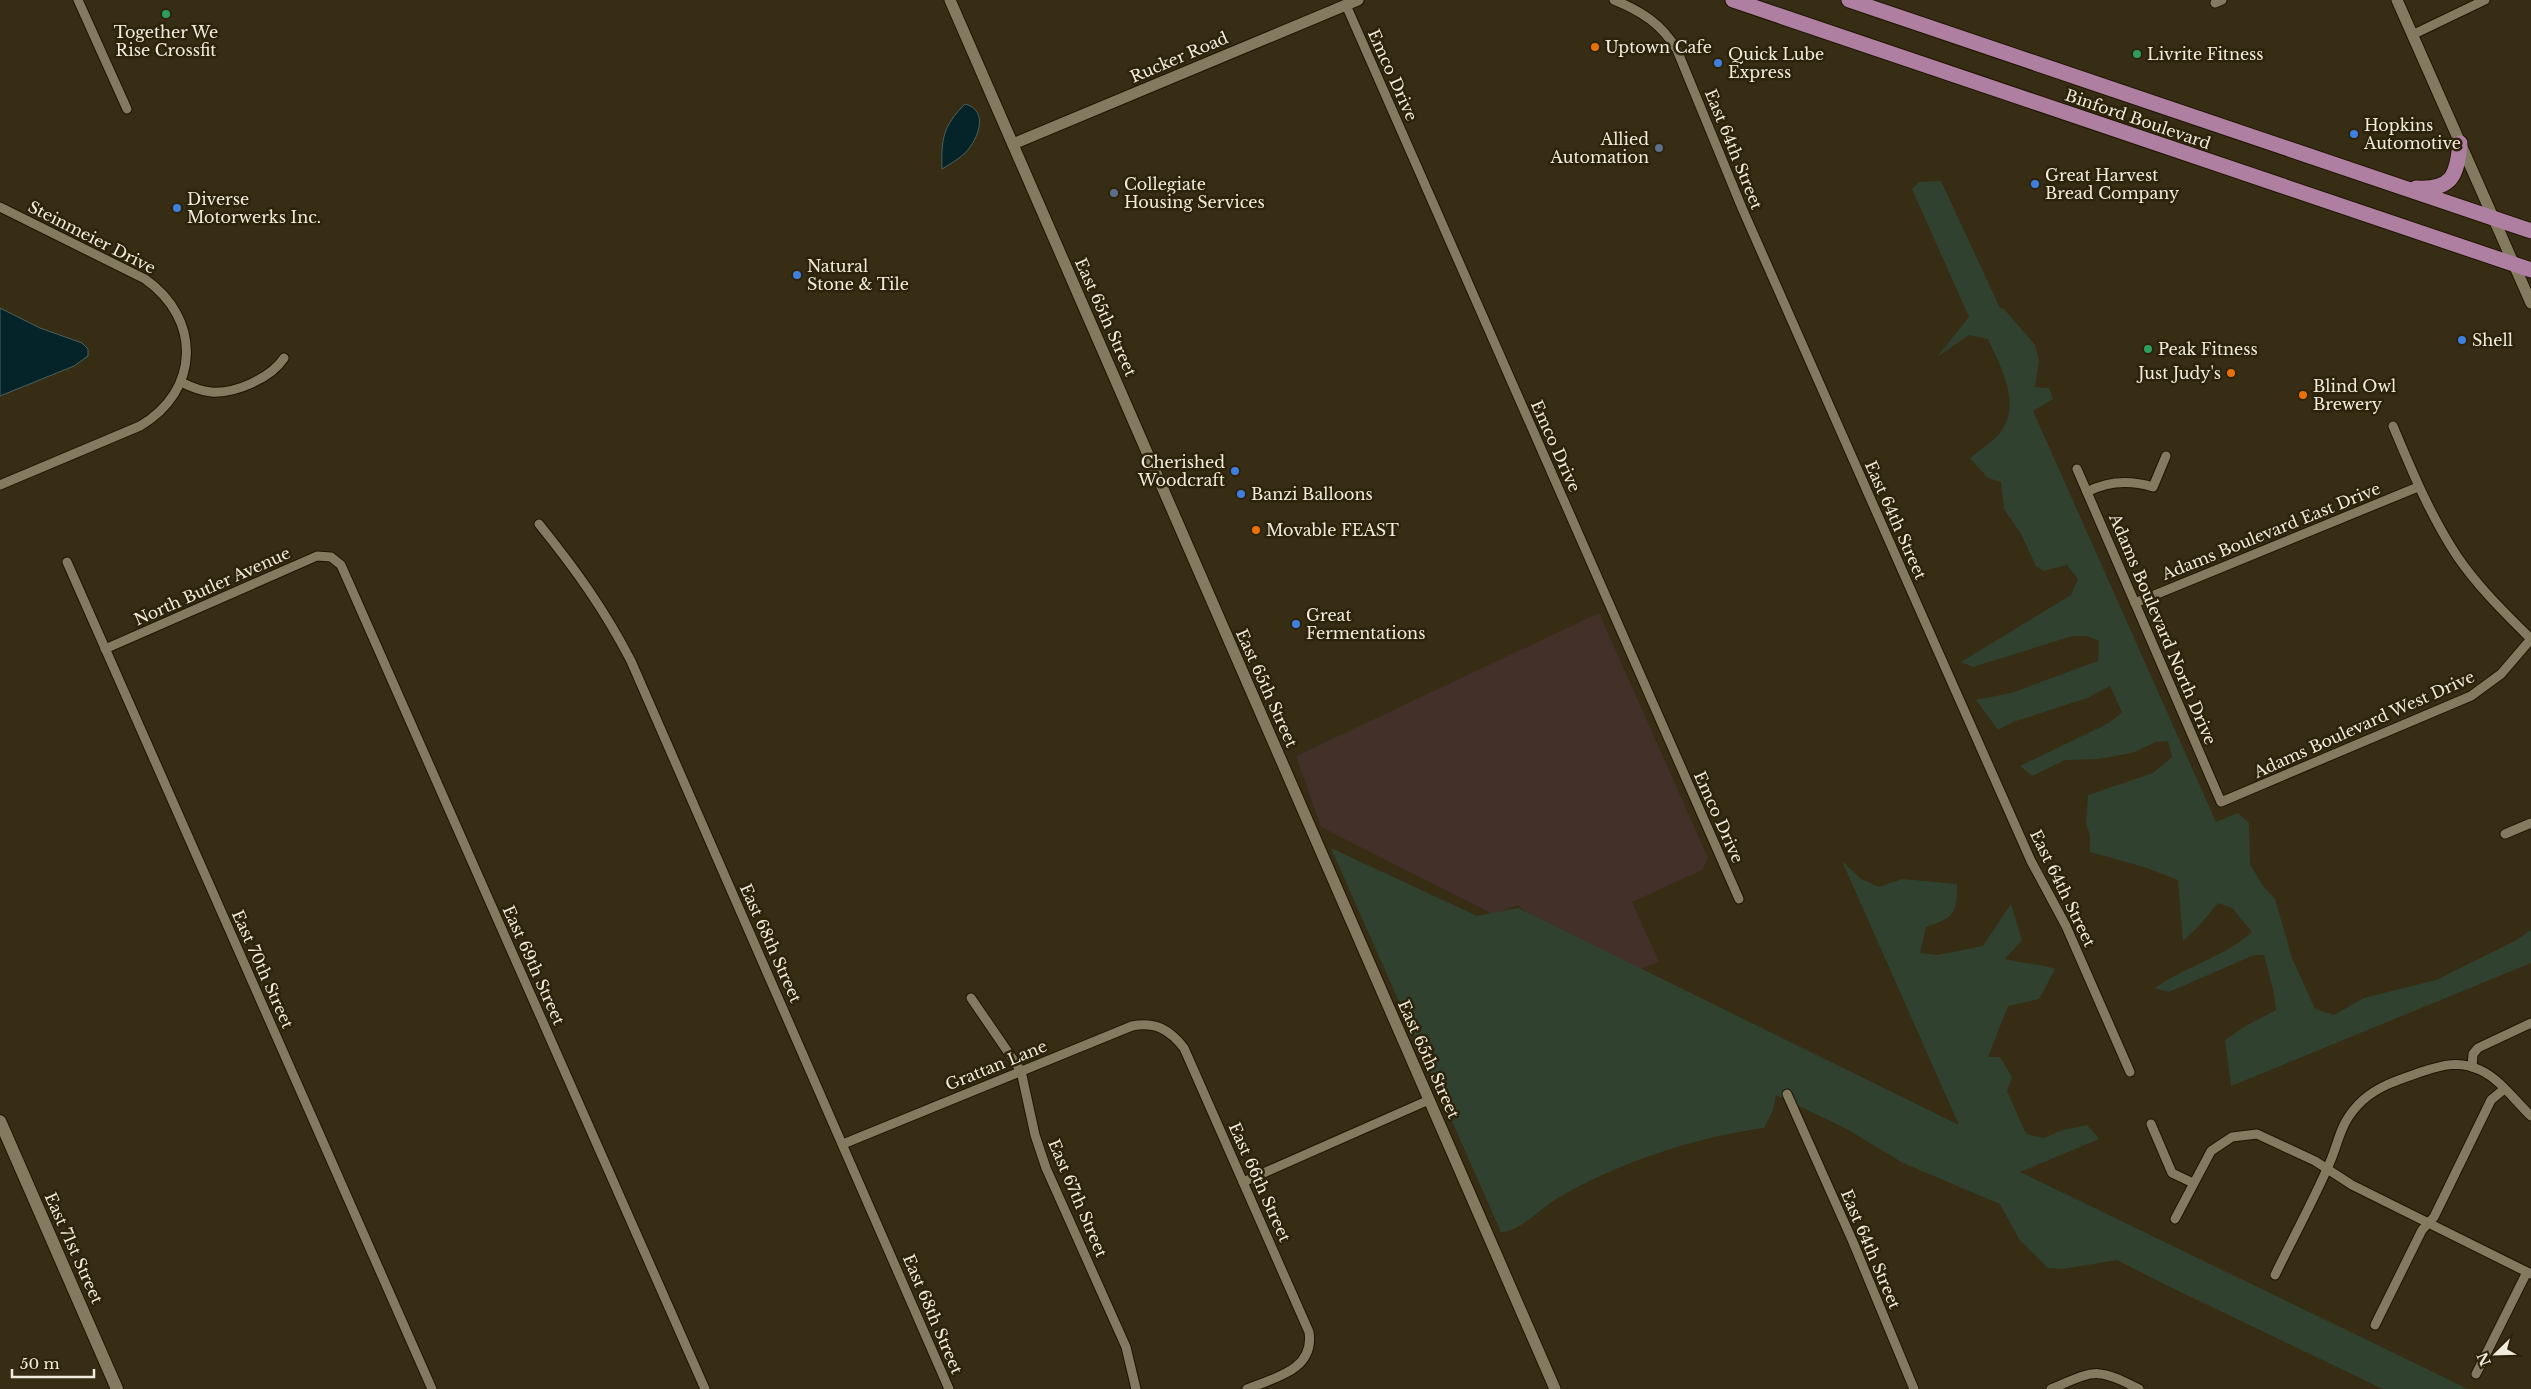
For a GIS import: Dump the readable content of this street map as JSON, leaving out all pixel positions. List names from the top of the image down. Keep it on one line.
{"streets":{"main road":["Binford Boulevard","East 71st Street"],"street":["Rucker Road","Emco Drive","East 64th Street","Steinmeier Drive","East 65th Street","Adams Boulevard East Drive","North Butler Avenue","Adams Boulevard North Drive","Adams Boulevard West Drive","East 68th Street","East 69th Street","East 70th Street","Grattan Lane","East 66th Street","East 67th Street"]},"crossings":[["Rucker Road","Emco Drive"],["Rucker Road","East 65th Street"],["Adams Boulevard East Drive","Adams Boulevard North Drive"],["North Butler Avenue","East 69th Street"],["North Butler Avenue","East 70th Street"],["Adams Boulevard North Drive","Adams Boulevard West Drive"],["East 68th Street","Grattan Lane"],["Grattan Lane","East 66th Street"],["Grattan Lane","East 67th Street"]],"places":["Together We Rise Crossfit","Uptown Cafe","Livrite Fitness","Quick Lube Express","Hopkins Automotive","Allied Automation","Great Harvest Bread Company","Collegiate Housing Services","Diverse Motorwerks Inc.","Natural Stone & Tile","Shell","Peak Fitness","Just Judy's","Blind Owl Brewery","Cherished Woodcraft","Banzi Balloons","Movable FEAST","Great Fermentations"],"scale_bar":"50 m","north":"bottom left"}
